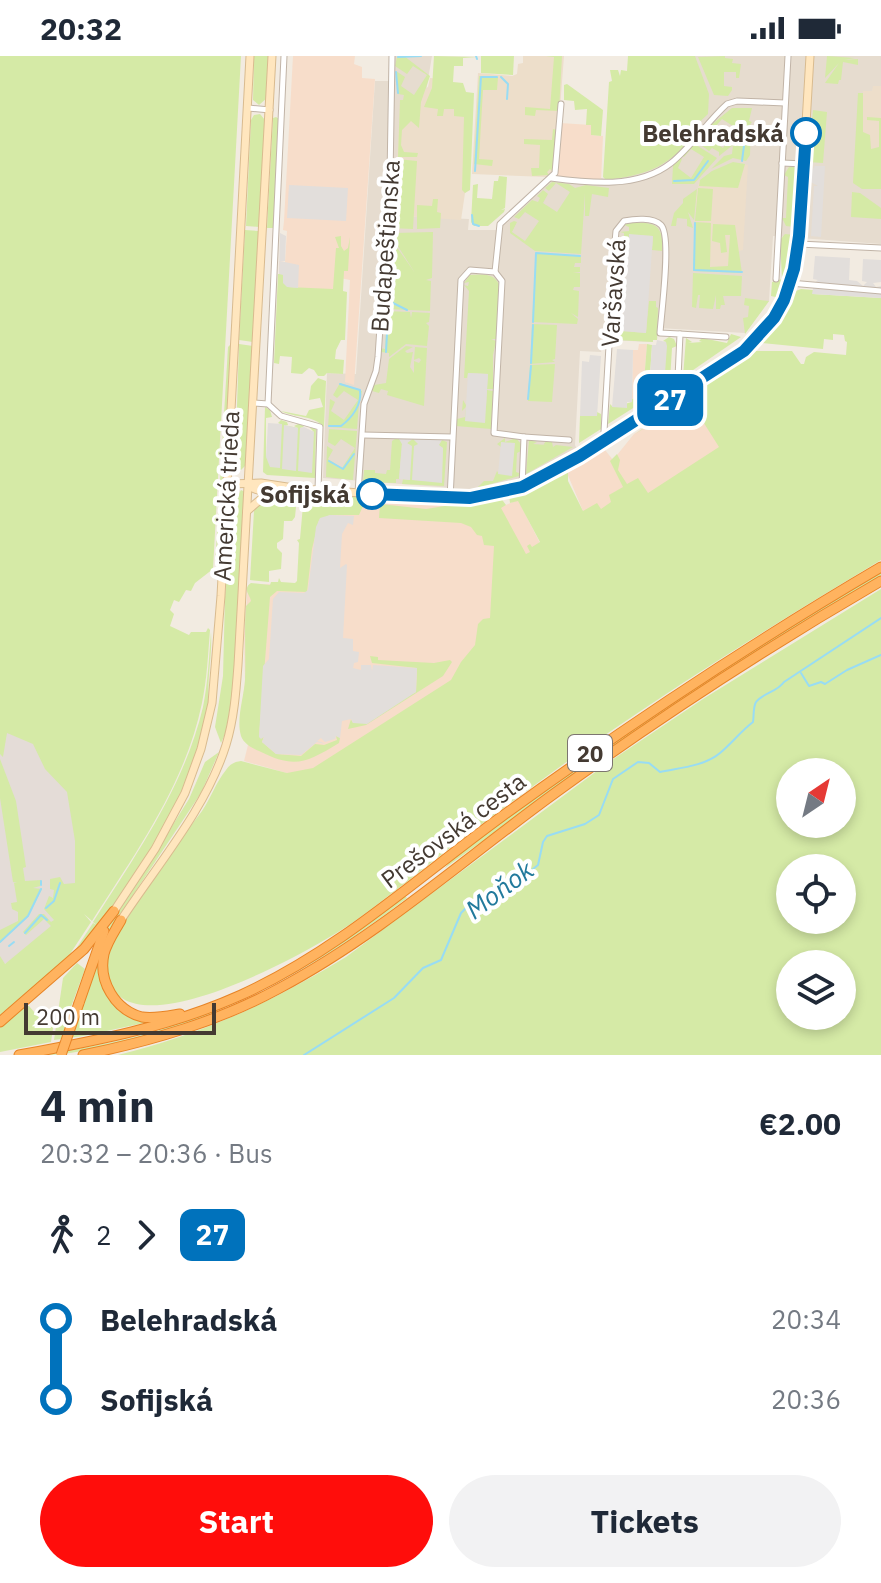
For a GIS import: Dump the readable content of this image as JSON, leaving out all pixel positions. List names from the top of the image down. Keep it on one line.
{"streets":{"highway":["20","Prešovská cesta"],"street":["Budapeštianska","Varšavská","Americká trieda"]},"water":["Moňok"],"places":["Belehradská","Sofijská"],"lines":["bus line 27"],"scale_bar":"200 m","north":"top right","page":{"status":"20:32","on_map":"27","scale":"200 m","heading":["4 min","20:32 – 20:36 · Bus","€2.00"],"legs":["2","27"],"list":[{"name":"Belehradská","value":"20:34"},{"name":"Sofijská","value":"20:36"}],"buttons":["Start","Tickets"]}}
